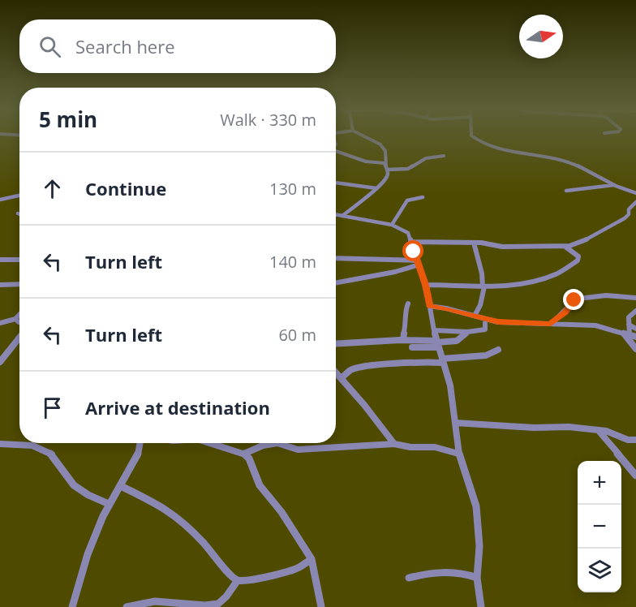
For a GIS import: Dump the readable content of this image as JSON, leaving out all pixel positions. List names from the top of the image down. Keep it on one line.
{"north":"right","page":{"search":"Search here","heading":["5 min","Walk · 330 m"],"list":[["Continue","130 m"],["Turn left","140 m"],["Turn left","60 m"],"Arrive at destination"],"map_buttons":["+","−"]}}
